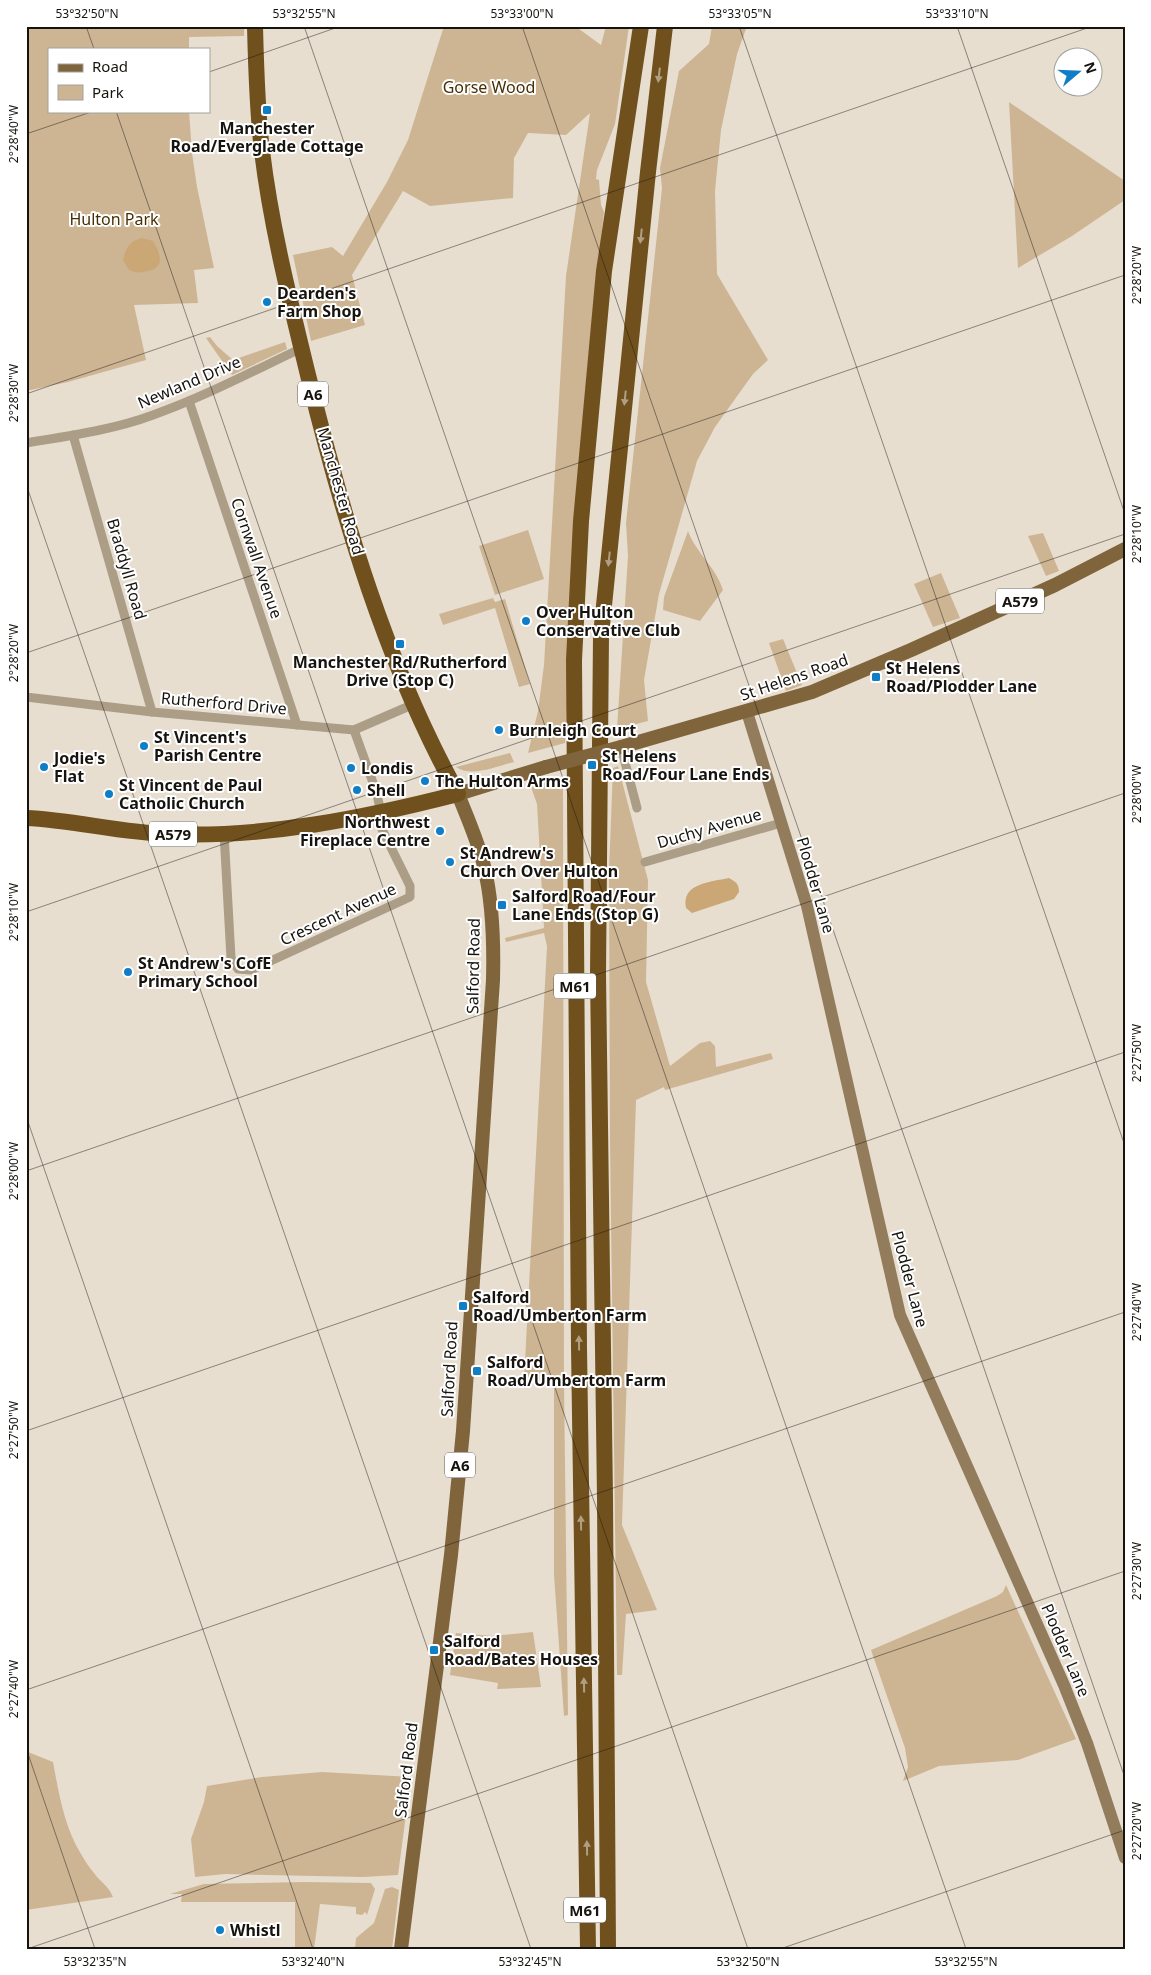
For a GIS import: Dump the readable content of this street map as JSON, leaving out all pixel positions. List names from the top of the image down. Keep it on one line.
{"streets":{"highway":["A6","Manchester Road","A579","M61"],"main road":["St Helens Road","Plodder Lane","Salford Road"],"street":["Newland Drive","Cornwall Avenue","Braddyll Road","Rutherford Drive","Duchy Avenue","Crescent Avenue"]},"crossings":[["Newland Drive","Manchester Road"],["Newland Drive","Cornwall Avenue"],["Newland Drive","Braddyll Road"],["Manchester Road","A579"],["Manchester Road","St Helens Road"],["Manchester Road","Rutherford Drive"],["Manchester Road","Salford Road"],["Cornwall Avenue","Rutherford Drive"],["Braddyll Road","Rutherford Drive"],["A579","St Helens Road"],["A579","Crescent Avenue"],["A579","Salford Road"],["St Helens Road","Plodder Lane"],["St Helens Road","Salford Road"],["Duchy Avenue","Plodder Lane"]],"parks":["Gorse Wood","Hulton Park"],"places":{"transit":["Manchester Road/Everglade Cottage","Manchester Rd/Rutherford Drive (Stop C)","St Helens Road/Plodder Lane","St Helens Road/Four Lane Ends","Salford Road/Four Lane Ends (Stop G)","Salford Road/Umberton Farm","Salford Road/Umbertom Farm","Salford Road/Bates Houses"],"other":["Dearden's Farm Shop","Over Hulton Conservative Club","Burnleigh Court","St Vincent's Parish Centre","Jodie's Flat","Londis","The Hulton Arms","Shell","St Vincent de Paul Catholic Church","Northwest Fireplace Centre","St Andrew's Church Over Hulton","St Andrew's CofE Primary School","Whistl"]},"legend":["Road","Park"],"north":"right","coordinates":["53°32'50\"N","53°32'55\"N","53°33'00\"N","53°33'05\"N","53°33'10\"N","2°28'40\"W","2°28'20\"W","2°28'30\"W","2°28'10\"W","2°28'00\"W","2°27'50\"W","2°27'40\"W","2°27'30\"W","2°27'20\"W","53°32'35\"N","53°32'40\"N","53°32'45\"N"]}
